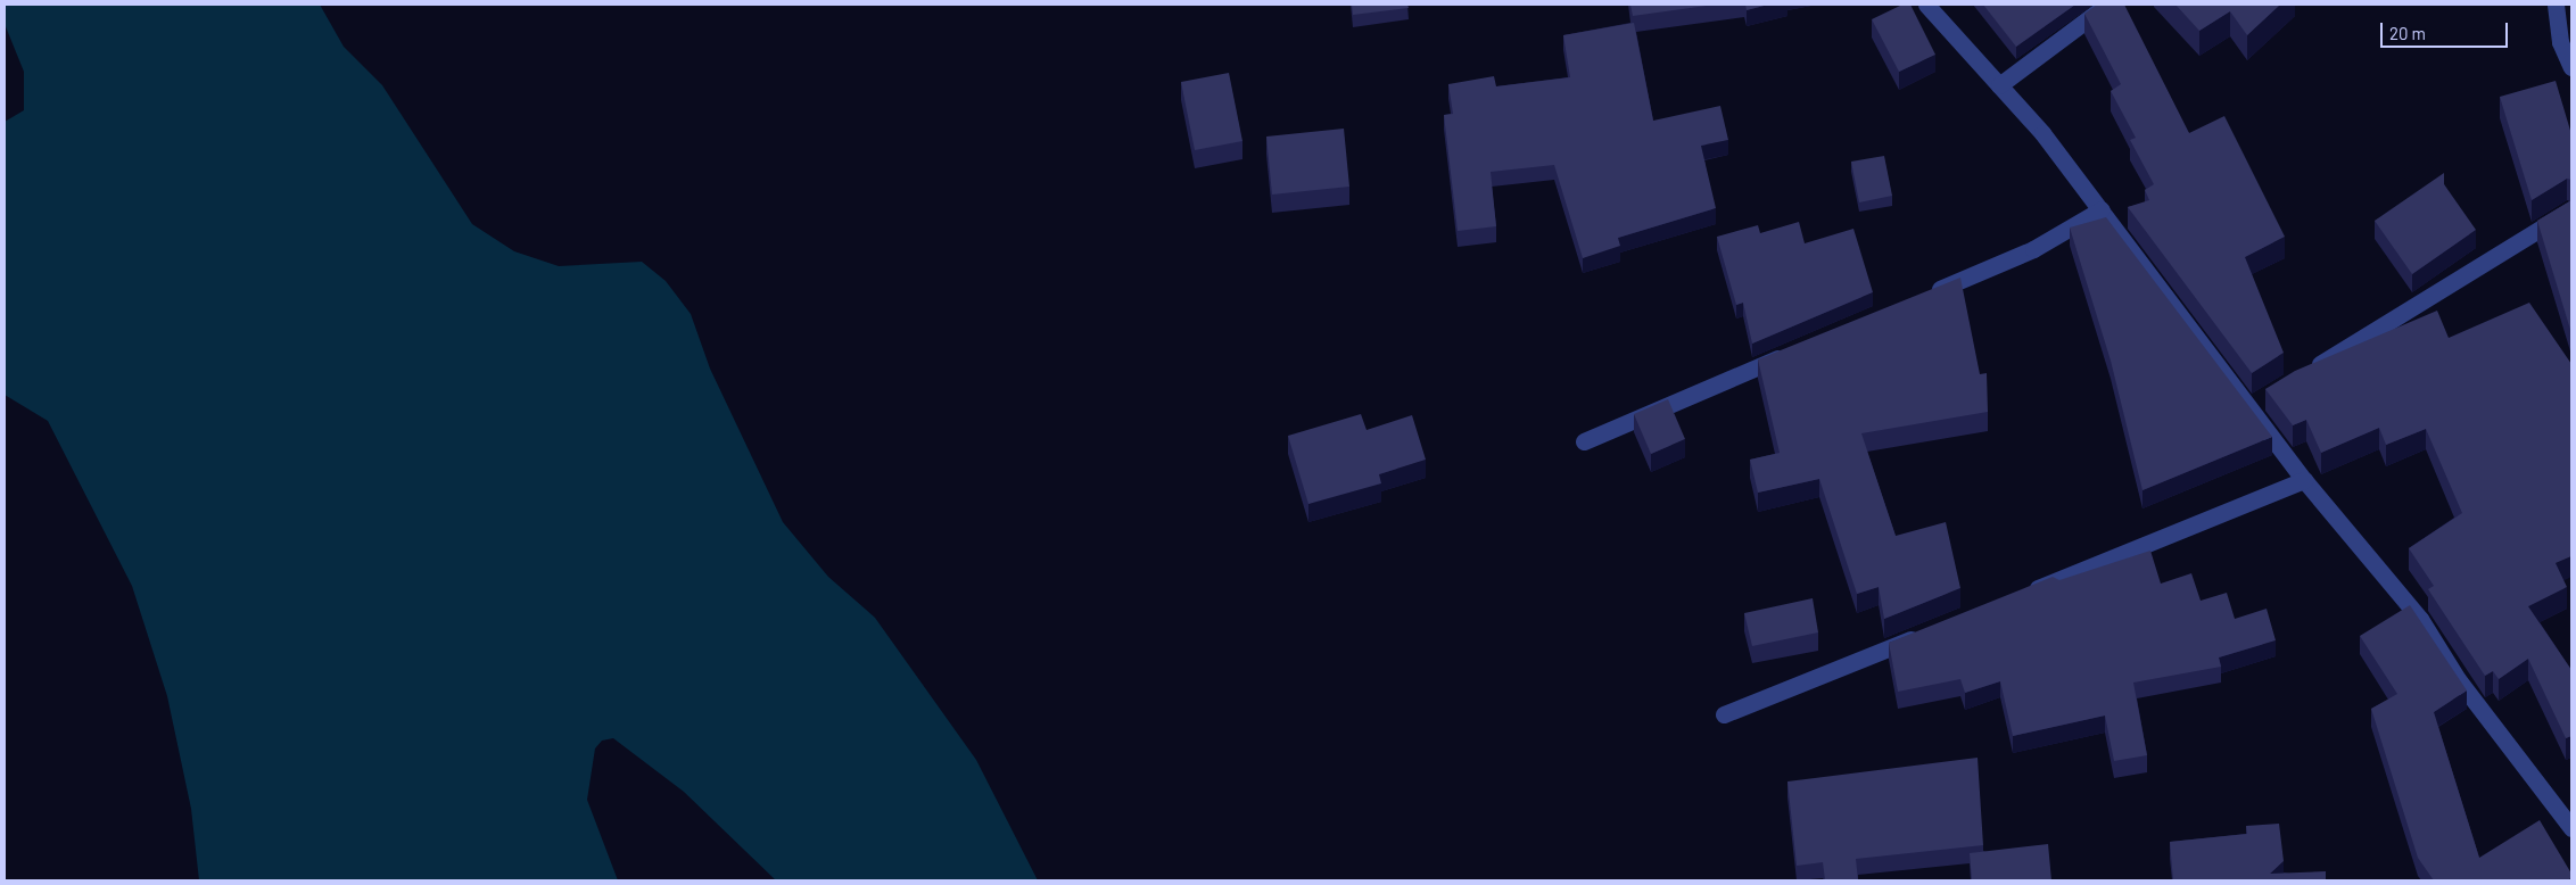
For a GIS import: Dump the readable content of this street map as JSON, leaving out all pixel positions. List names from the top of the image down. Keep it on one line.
{"scale_bar":"20 m"}
